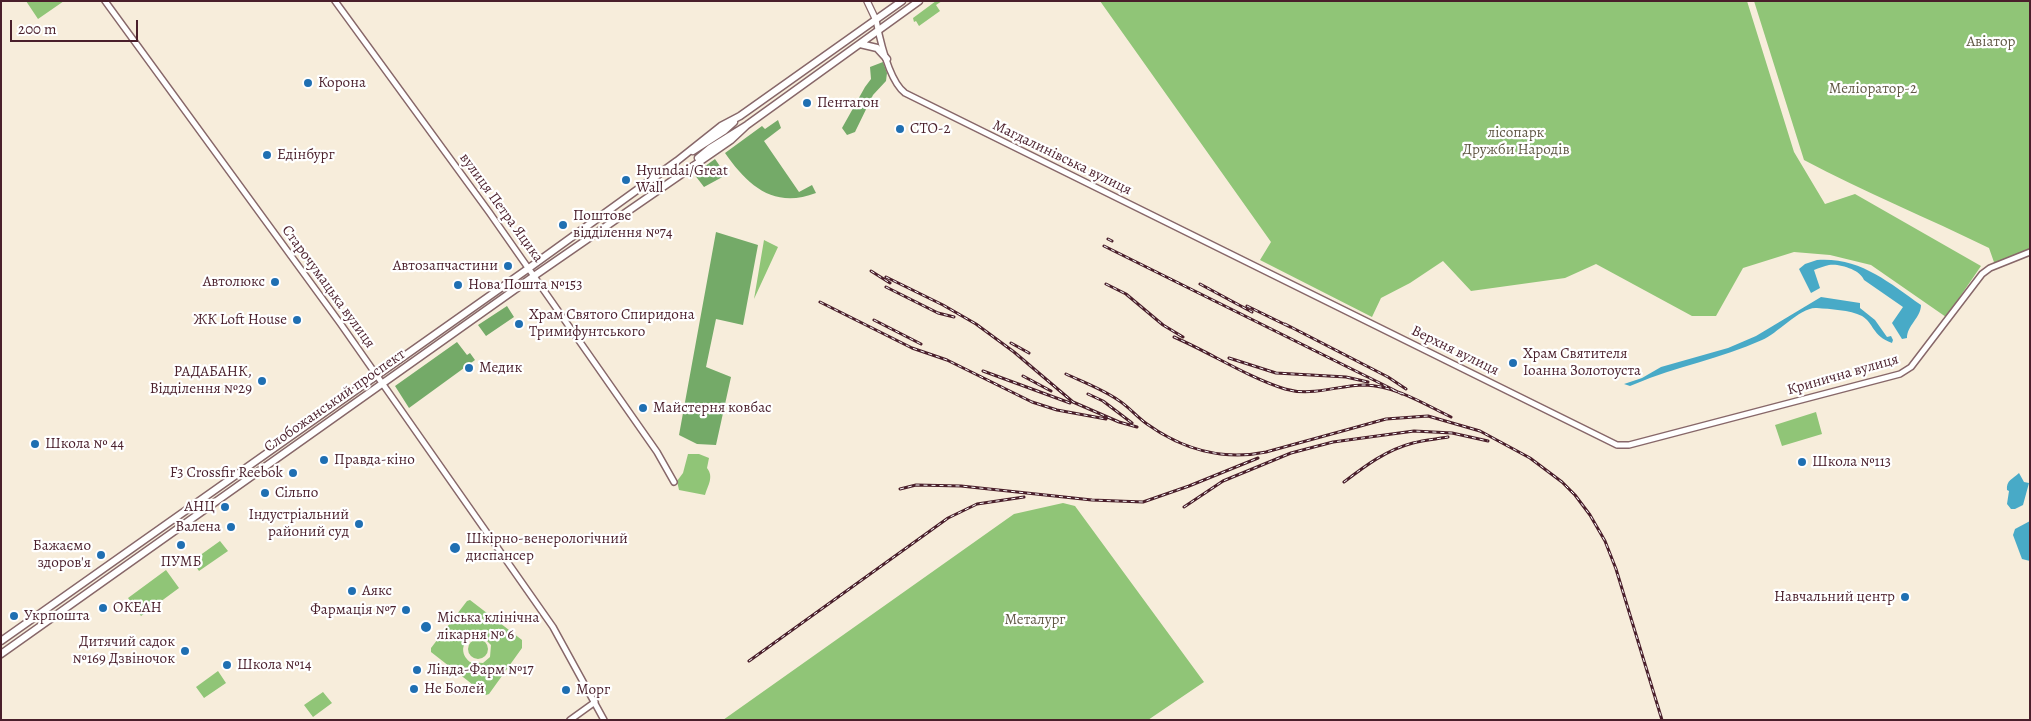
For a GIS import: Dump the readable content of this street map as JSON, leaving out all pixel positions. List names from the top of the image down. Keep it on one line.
{"streets":{"main road":["Слобожанський проспект"],"street":["Магдалинівська вулиця","вулиця Петра Яцика","Старочумацька вулиця","Верхня вулиця","Кринична вулиця"]},"crossings":[["Магдалинівська вулиця","Верхня вулиця"],["Магдалинівська вулиця","Слобожанський проспект"],["вулиця Петра Яцика","Слобожанський проспект"],["Старочумацька вулиця","Слобожанський проспект"],["Верхня вулиця","Кринична вулиця"]],"parks":["Авіатор","Меліоратор-2","лісопарк Дружби Народів","Металург"],"places":["Корона","Пентагон","СТО-2","Едінбург","Hyundai/Great Wall","Поштове відділення №74","Автозапчастини","Автолюкс","Нова Пошта №153","ЖК Loft House","Храм Святого Спиридона Тримифунтського","Храм Святителя Іоанна Золотоуста","Медик","РАДАБАНК, Відділення №29","Майстерня ковбас","Школа № 44","Правда-кіно","Школа №113","F3 Crossfir Reebok","Сільпо","АНЦ","Індустріальний районий суд","Валена","ПУМБ","Шкірно-венерологічний диспансер","Бажаємо здоров'я","Аякс","Навчальний центр","ОКЕАН","Фармація №7","Укрпошта","Міська клінічна лікарня № 6","Дитячий садок №169 Дзвіночок","Школа №14","Лінда-Фарм №17","Не Болей","Морг"],"scale_bar":"200 m"}
